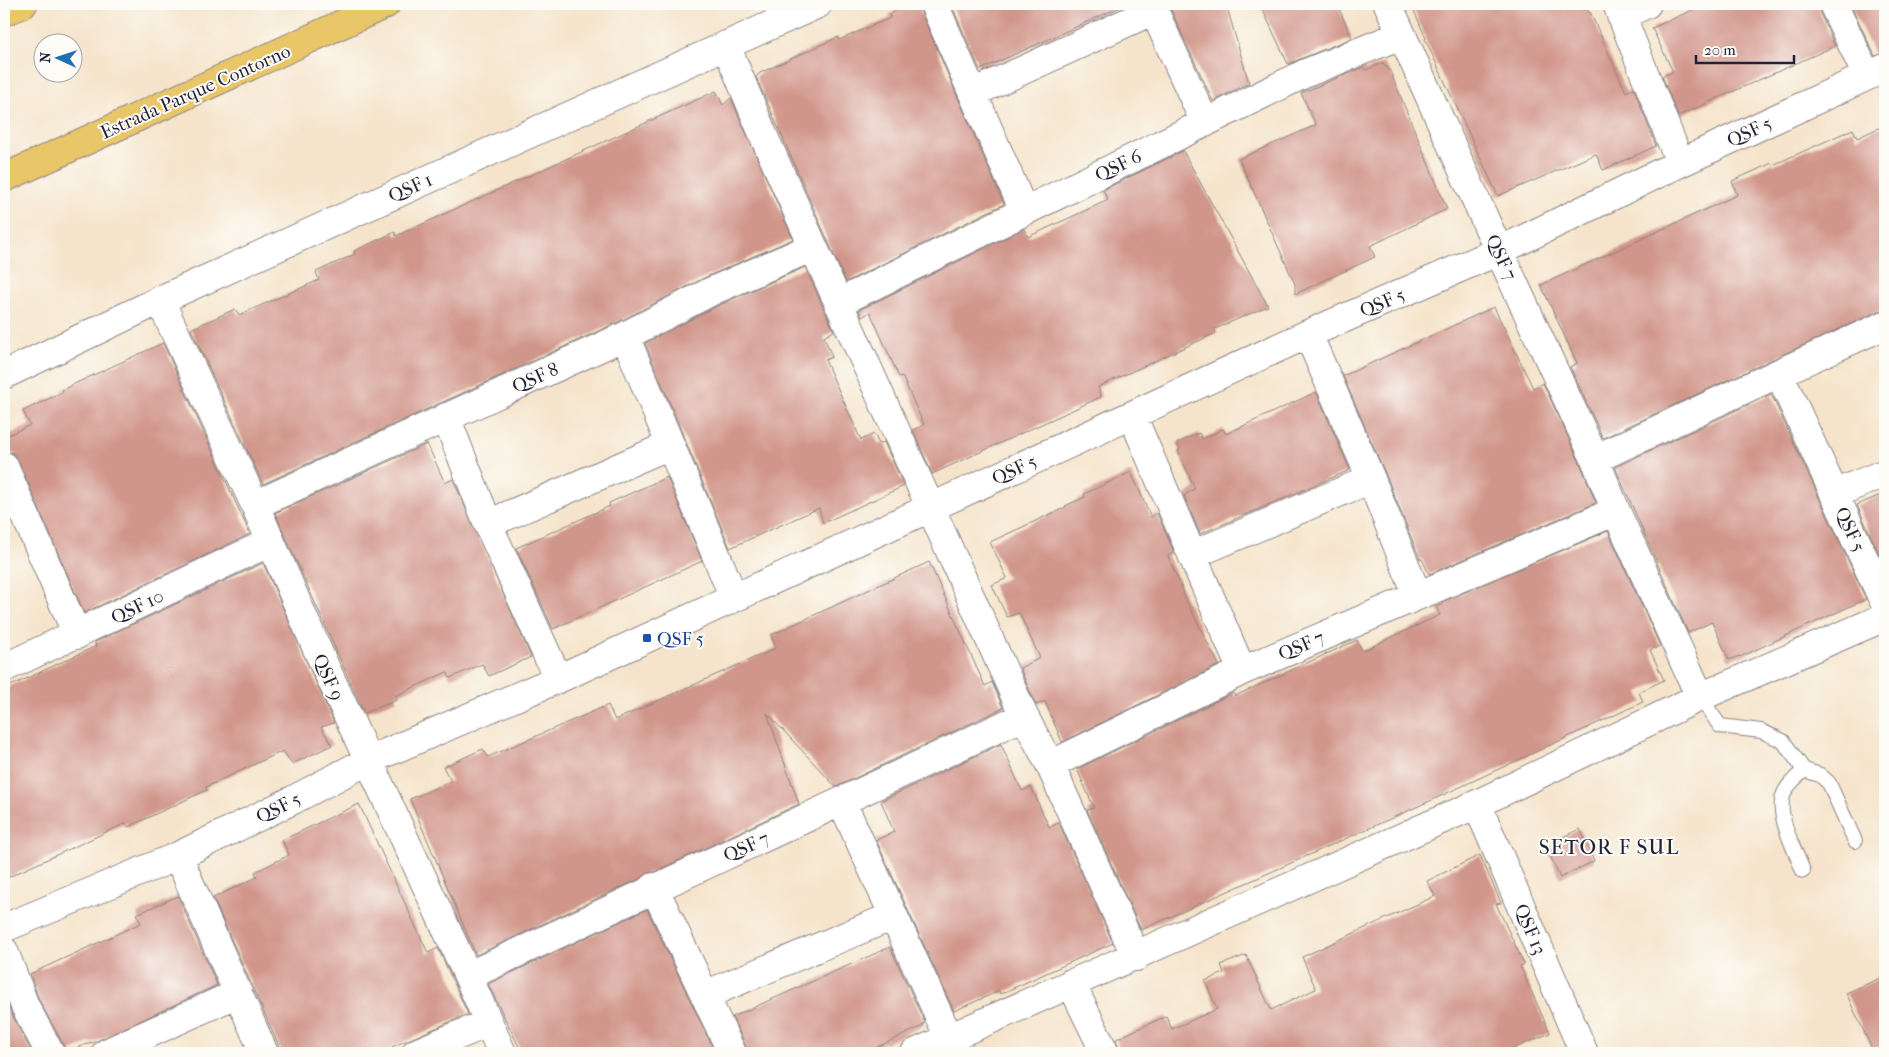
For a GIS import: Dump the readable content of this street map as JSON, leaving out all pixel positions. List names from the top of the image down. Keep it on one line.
{"streets":{"highway":["Estrada Parque Contorno"],"street":["QSF 5","QSF 6","QSF 1","QSF 7","QSF 8","QSF 10","QSF 9","QSF 13"]},"crossings":[["QSF 5","QSF 7"],["QSF 5","QSF 9"],["QSF 6","QSF 7"],["QSF 1","QSF 9"],["QSF 7","QSF 9"],["QSF 8","QSF 9"],["QSF 10","QSF 9"]],"districts":["SETOR F SUL"],"places":{"transit":["QSF 5"]},"scale_bar":"20 m","north":"left"}
